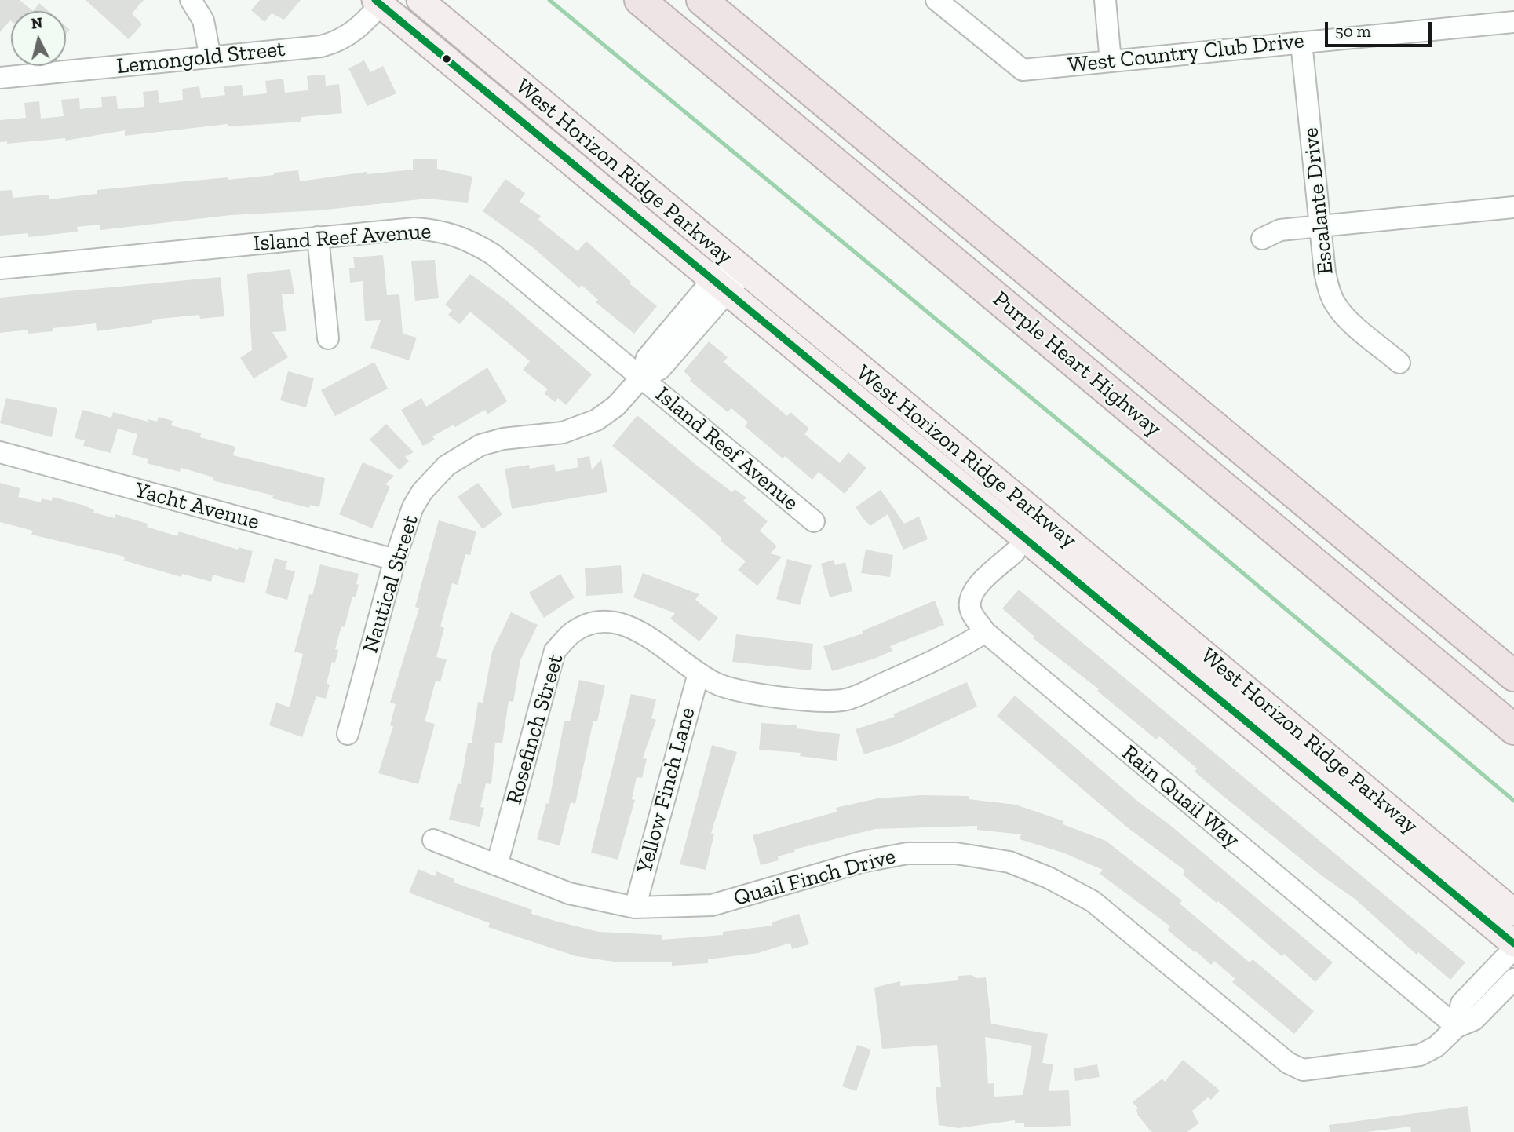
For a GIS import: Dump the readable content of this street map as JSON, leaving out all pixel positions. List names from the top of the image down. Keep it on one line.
{"streets":{"highway":["Purple Heart Highway"],"main road":["West Horizon Ridge Parkway"],"street":["West Country Club Drive","Lemongold Street","Escalante Drive","Island Reef Avenue","Yacht Avenue","Nautical Street","Rosefinch Street","Yellow Finch Lane","Rain Quail Way","Quail Finch Drive"]},"crossings":[["West Country Club Drive","Escalante Drive"],["Lemongold Street","West Horizon Ridge Parkway"],["West Horizon Ridge Parkway","Nautical Street"],["West Horizon Ridge Parkway","Rain Quail Way"],["Island Reef Avenue","Nautical Street"],["Yacht Avenue","Nautical Street"],["Rosefinch Street","Yellow Finch Lane"],["Rosefinch Street","Rain Quail Way"],["Rosefinch Street","Quail Finch Drive"],["Yellow Finch Lane","Quail Finch Drive"],["Rain Quail Way","Quail Finch Drive"]],"scale_bar":"50 m","north":"top"}
